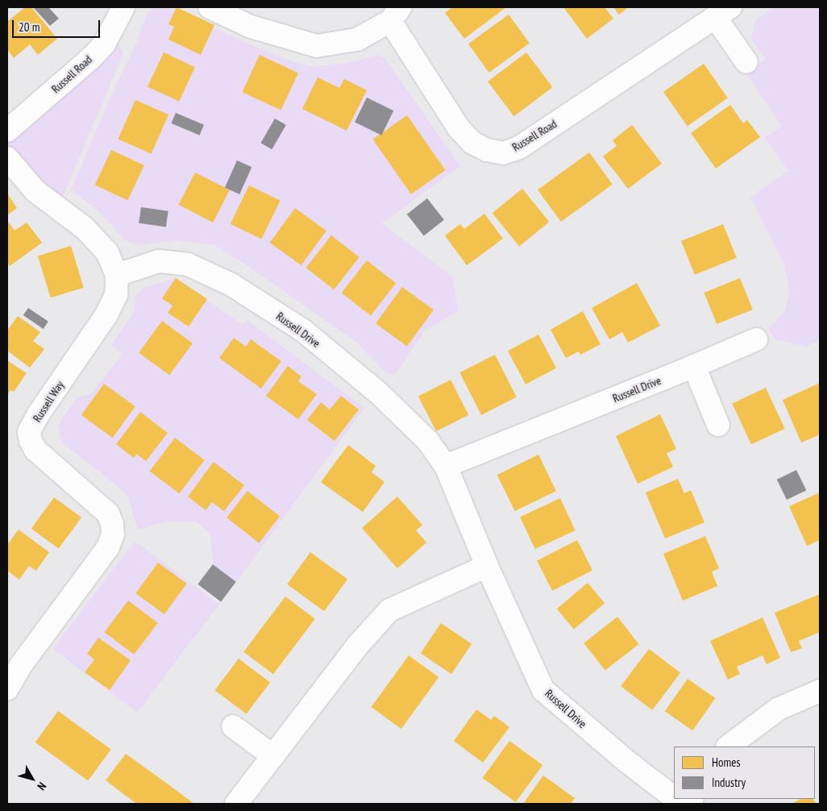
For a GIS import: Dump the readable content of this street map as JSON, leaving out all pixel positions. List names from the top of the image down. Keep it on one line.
{"streets":{"street":["Russell Road","Russell Drive","Russell Way"]},"crossings":[["Russell Drive","Russell Way"]],"legend":["Homes","Industry"],"scale_bar":"20 m","north":"bottom right"}
